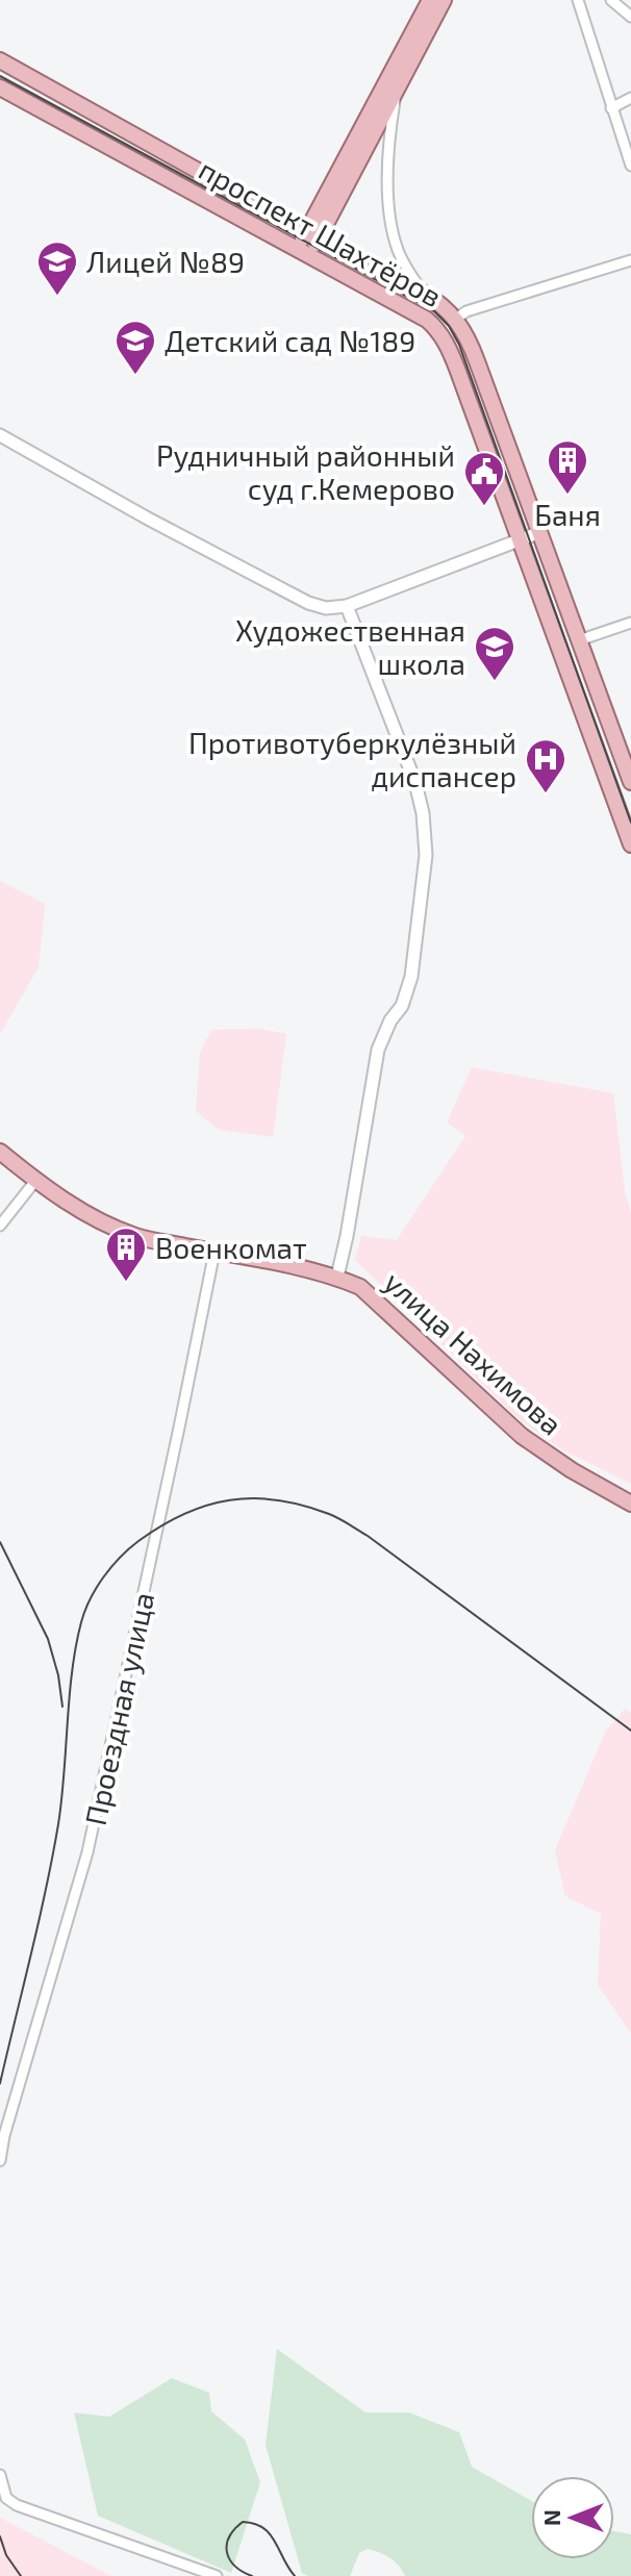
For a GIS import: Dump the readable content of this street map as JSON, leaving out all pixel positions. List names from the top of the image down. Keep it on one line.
{"streets":{"main road":["проспект Шахтёров","улица Нахимова"],"street":["Проездная улица"]},"crossings":[["улица Нахимова","Проездная улица"]],"places":{"school or university":["Лицей №89","Детский сад №189","Художественная школа"],"building":["Баня","Военкомат"],"public building":["Рудничный районный суд г.Кемерово"],"hospital":["Противотуберкулёзный диспансер"]},"north":"left"}
